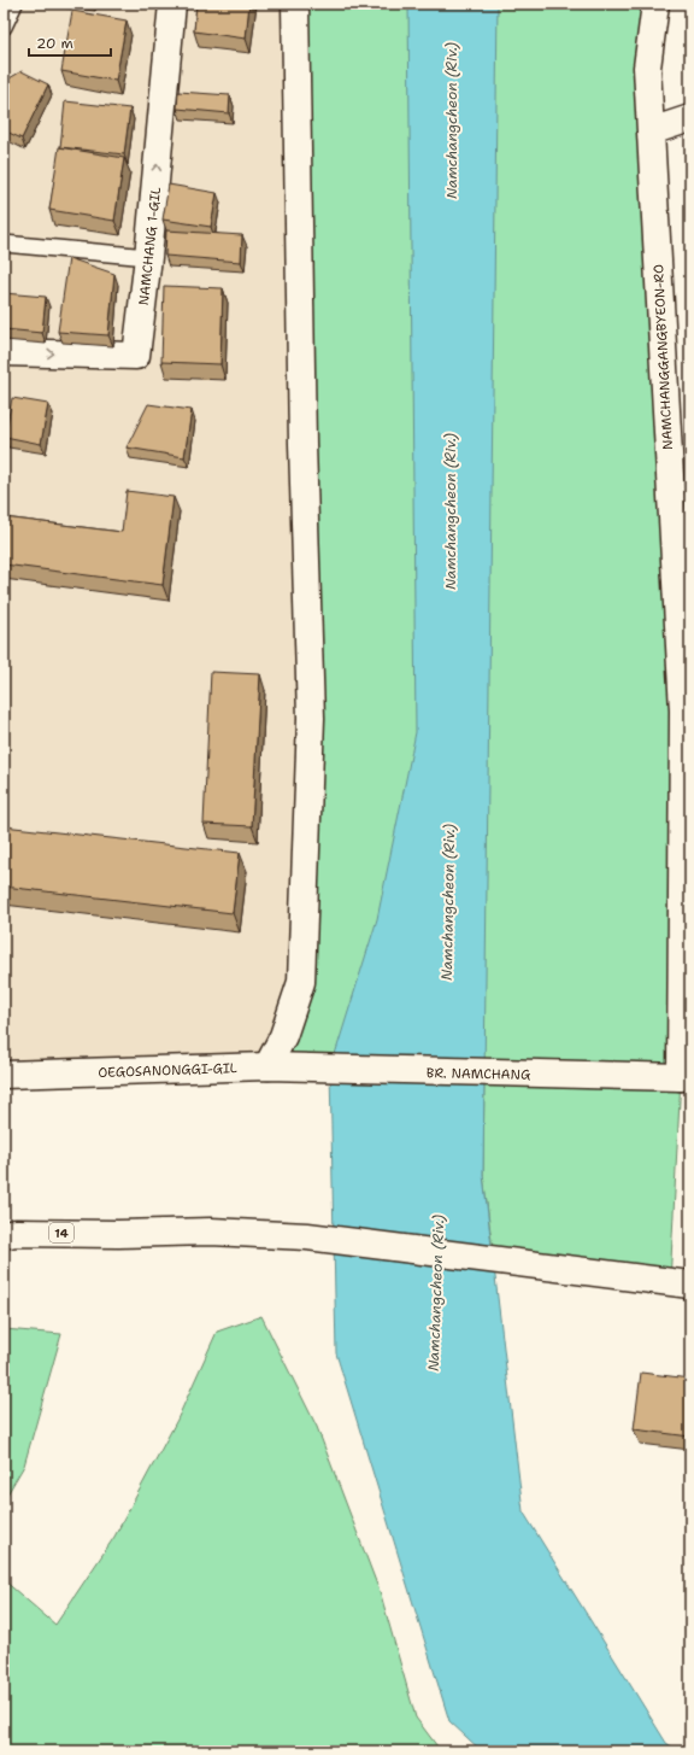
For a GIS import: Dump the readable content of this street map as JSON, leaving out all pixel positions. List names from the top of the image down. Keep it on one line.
{"streets":{"street":["NAMCHANG 1-GIL","NAMCHANGGANGBYEON-RO","OEGOSANONGGI-GIL","BR. NAMCHANG","14"]},"crossings":[["OEGOSANONGGI-GIL","BR. NAMCHANG"]],"water":["Namchangcheon (Riv.)"],"scale_bar":"20 m"}
